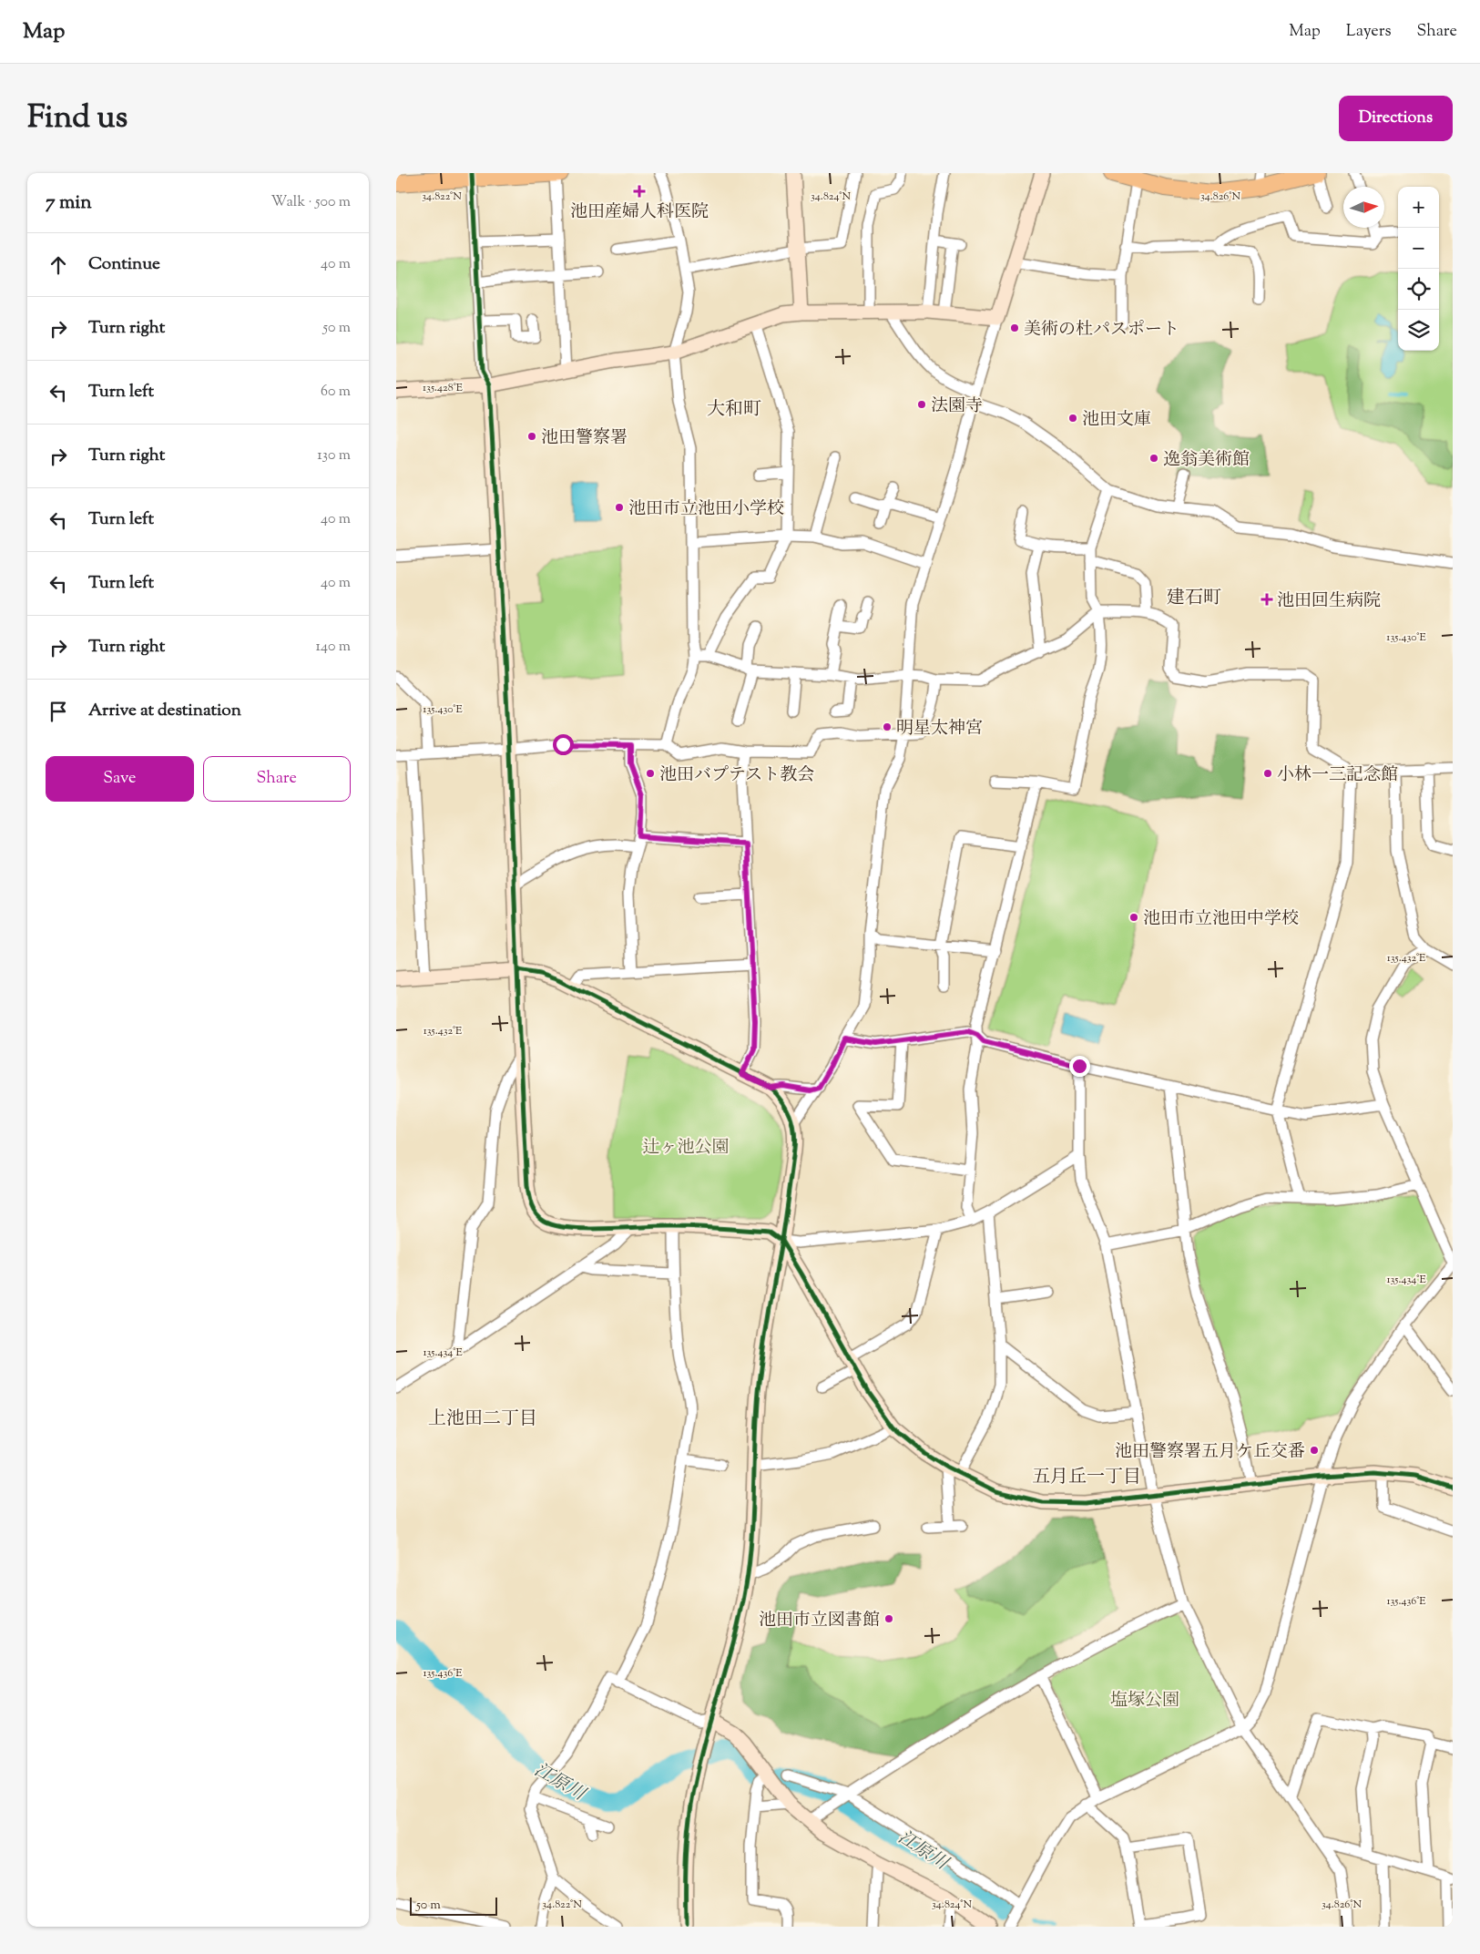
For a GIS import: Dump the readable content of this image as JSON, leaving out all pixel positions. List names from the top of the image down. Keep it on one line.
{"districts":["大和町","建石町","上池田二丁目","五月丘一丁目"],"water":["江原川"],"parks":["辻ヶ池公園","塩塚公園"],"places":{"health":["池田産婦人科医院","池田回生病院"],"other":["美術の杜パスポート","法園寺","池田文庫","池田警察署","逸翁美術館","池田市立池田小学校","明星太神宮","池田バプテスト教会","小林一三記念館","池田市立池田中学校","池田警察署五月ケ丘交番","池田市立図書館"]},"scale_bar":"50 m","north":"right","page":{"header":"Map","nav":["Map","Layers","Share"],"title":"Find us","buttons":["Directions",["Save","Share"]],"heading":["7 min","Walk · 500 m"],"map_buttons":["+","−"],"list":[["Continue","40 m"],["Turn right","50 m"],["Turn left","60 m"],["Turn right","130 m"],["Turn left","40 m"],["Turn left","40 m"],["Turn right","140 m"],"Arrive at destination"],"scale":"50 m"},"coordinates":["34.822°N","34.824°N","34.826°N","135.428°E","135.430°E","135.432°E","135.434°E","135.436°E"]}
